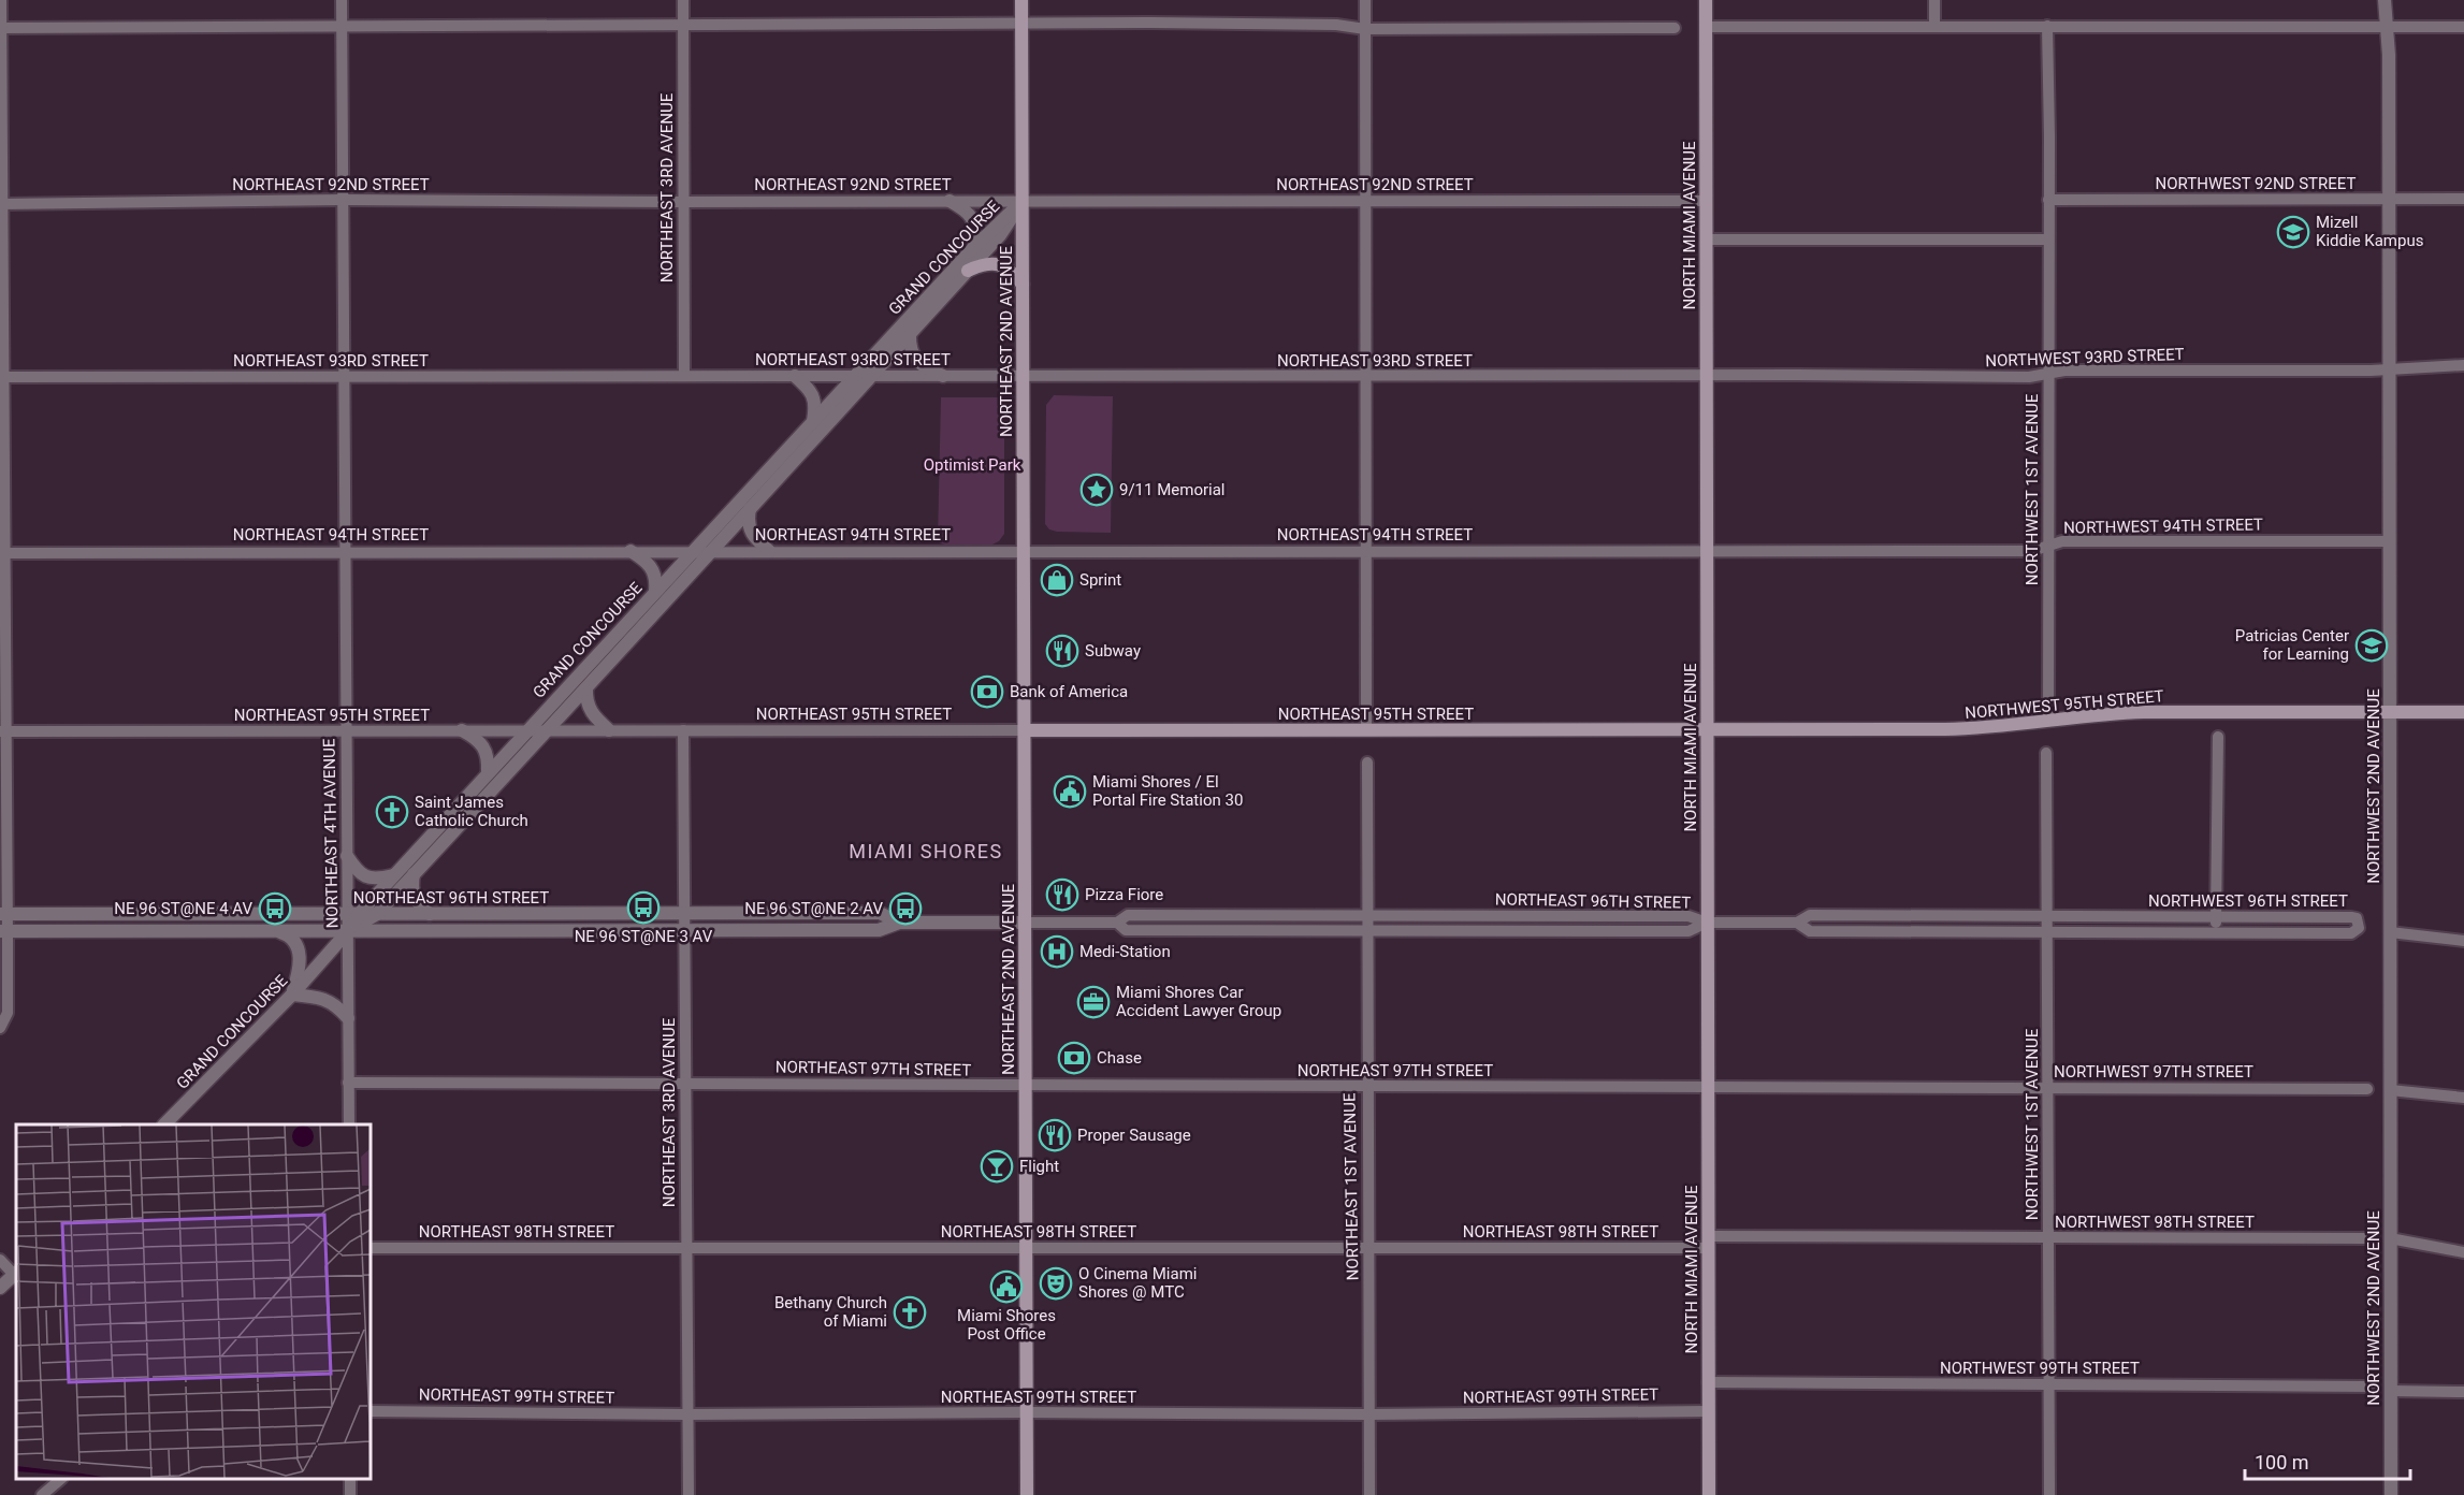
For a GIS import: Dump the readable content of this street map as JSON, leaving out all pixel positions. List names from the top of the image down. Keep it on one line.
{"streets":{"main road":["NORTH MIAMI AVENUE","NORTHEAST 2ND AVENUE","NORTHWEST 95TH STREET","NORTHEAST 95TH STREET"],"street":["NORTHWEST 92ND STREET","NORTHEAST 92ND STREET","NORTHEAST 3RD AVENUE","GRAND CONCOURSE","NORTHWEST 93RD STREET","NORTHEAST 93RD STREET","NORTHWEST 1ST AVENUE","NORTHWEST 94TH STREET","NORTHEAST 94TH STREET","NORTHWEST 2ND AVENUE","NORTHEAST 4TH AVENUE","NORTHEAST 96TH STREET","NORTHWEST 96TH STREET","NORTHEAST 97TH STREET","NORTHWEST 97TH STREET","NORTHEAST 1ST AVENUE","NORTHWEST 98TH STREET","NORTHEAST 98TH STREET","NORTHWEST 99TH STREET","NORTHEAST 99TH STREET"]},"crossings":[["NORTHWEST 92ND STREET","NORTHWEST 1ST AVENUE"],["NORTHWEST 92ND STREET","NORTHWEST 2ND AVENUE"],["NORTHEAST 92ND STREET","NORTHEAST 3RD AVENUE"],["NORTHEAST 92ND STREET","NORTH MIAMI AVENUE"],["NORTHEAST 92ND STREET","GRAND CONCOURSE"],["NORTHEAST 92ND STREET","NORTHEAST 2ND AVENUE"],["NORTHEAST 92ND STREET","NORTHEAST 4TH AVENUE"],["NORTHEAST 3RD AVENUE","NORTHEAST 93RD STREET"],["NORTHEAST 3RD AVENUE","NORTHEAST 95TH STREET"],["NORTHEAST 3RD AVENUE","NORTHEAST 96TH STREET"],["NORTHEAST 3RD AVENUE","NORTHEAST 97TH STREET"],["NORTHEAST 3RD AVENUE","NORTHEAST 98TH STREET"],["NORTHEAST 3RD AVENUE","NORTHEAST 99TH STREET"],["NORTH MIAMI AVENUE","NORTHWEST 93RD STREET"],["NORTH MIAMI AVENUE","NORTHEAST 93RD STREET"],["NORTH MIAMI AVENUE","NORTHWEST 94TH STREET"],["NORTH MIAMI AVENUE","NORTHEAST 94TH STREET"],["NORTH MIAMI AVENUE","NORTHWEST 95TH STREET"],["NORTH MIAMI AVENUE","NORTHEAST 95TH STREET"],["NORTH MIAMI AVENUE","NORTHEAST 96TH STREET"],["NORTH MIAMI AVENUE","NORTHWEST 96TH STREET"],["NORTH MIAMI AVENUE","NORTHEAST 97TH STREET"],["NORTH MIAMI AVENUE","NORTHWEST 97TH STREET"],["NORTH MIAMI AVENUE","NORTHWEST 98TH STREET"],["NORTH MIAMI AVENUE","NORTHEAST 98TH STREET"],["NORTH MIAMI AVENUE","NORTHWEST 99TH STREET"],["NORTH MIAMI AVENUE","NORTHEAST 99TH STREET"],["GRAND CONCOURSE","NORTHEAST 2ND AVENUE"],["GRAND CONCOURSE","NORTHEAST 93RD STREET"],["GRAND CONCOURSE","NORTHEAST 94TH STREET"],["GRAND CONCOURSE","NORTHEAST 95TH STREET"],["GRAND CONCOURSE","NORTHEAST 4TH AVENUE"],["GRAND CONCOURSE","NORTHEAST 96TH STREET"],["NORTHEAST 2ND AVENUE","NORTHEAST 93RD STREET"],["NORTHEAST 2ND AVENUE","NORTHEAST 94TH STREET"],["NORTHEAST 2ND AVENUE","NORTHEAST 95TH STREET"],["NORTHEAST 2ND AVENUE","NORTHEAST 96TH STREET"],["NORTHEAST 2ND AVENUE","NORTHEAST 97TH STREET"],["NORTHEAST 2ND AVENUE","NORTHEAST 98TH STREET"],["NORTHEAST 2ND AVENUE","NORTHEAST 99TH STREET"],["NORTHWEST 93RD STREET","NORTHEAST 93RD STREET"],["NORTHWEST 93RD STREET","NORTHWEST 1ST AVENUE"],["NORTHWEST 93RD STREET","NORTHWEST 2ND AVENUE"],["NORTHEAST 93RD STREET","NORTHEAST 4TH AVENUE"],["NORTHWEST 1ST AVENUE","NORTHWEST 94TH STREET"],["NORTHWEST 1ST AVENUE","NORTHWEST 95TH STREET"],["NORTHWEST 1ST AVENUE","NORTHWEST 96TH STREET"],["NORTHWEST 1ST AVENUE","NORTHWEST 97TH STREET"],["NORTHWEST 1ST AVENUE","NORTHWEST 98TH STREET"],["NORTHWEST 1ST AVENUE","NORTHWEST 99TH STREET"],["NORTHWEST 94TH STREET","NORTHEAST 94TH STREET"],["NORTHWEST 94TH STREET","NORTHWEST 2ND AVENUE"],["NORTHEAST 94TH STREET","NORTHEAST 4TH AVENUE"],["NORTHWEST 95TH STREET","NORTHEAST 95TH STREET"],["NORTHWEST 95TH STREET","NORTHWEST 2ND AVENUE"],["NORTHEAST 95TH STREET","NORTHEAST 4TH AVENUE"],["NORTHEAST 4TH AVENUE","NORTHEAST 96TH STREET"],["NORTHEAST 4TH AVENUE","NORTHEAST 97TH STREET"],["NORTHEAST 96TH STREET","NORTHWEST 96TH STREET"],["NORTHEAST 96TH STREET","NORTHEAST 1ST AVENUE"],["NORTHEAST 97TH STREET","NORTHWEST 97TH STREET"],["NORTHEAST 97TH STREET","NORTHEAST 1ST AVENUE"],["NORTHEAST 1ST AVENUE","NORTHEAST 98TH STREET"],["NORTHEAST 1ST AVENUE","NORTHEAST 99TH STREET"],["NORTHWEST 98TH STREET","NORTHEAST 98TH STREET"]],"districts":["MIAMI SHORES"],"parks":["Optimist Park"],"places":{"school or university":["Mizell Kiddie Kampus","Patricias Center for Learning"],"place":["9/11 Memorial"],"shop":["Sprint"],"restaurant":["Subway","Pizza Fiore","Proper Sausage"],"bank":["Bank of America","Chase"],"public building":["Miami Shores / El Portal Fire Station 30","Miami Shores Post Office"],"church":["Saint James Catholic Church","Bethany Church of Miami"],"bus stop":["NE 96 ST@NE 3 AV","NE 96 ST@NE 4 AV","NE 96 ST@NE 2 AV"],"hospital":["Medi-Station"],"office":["Miami Shores Car Accident Lawyer Group"],"bar":["Flight"],"theatre":["O Cinema Miami Shores @ MTC"]},"scale_bar":"100 m"}
